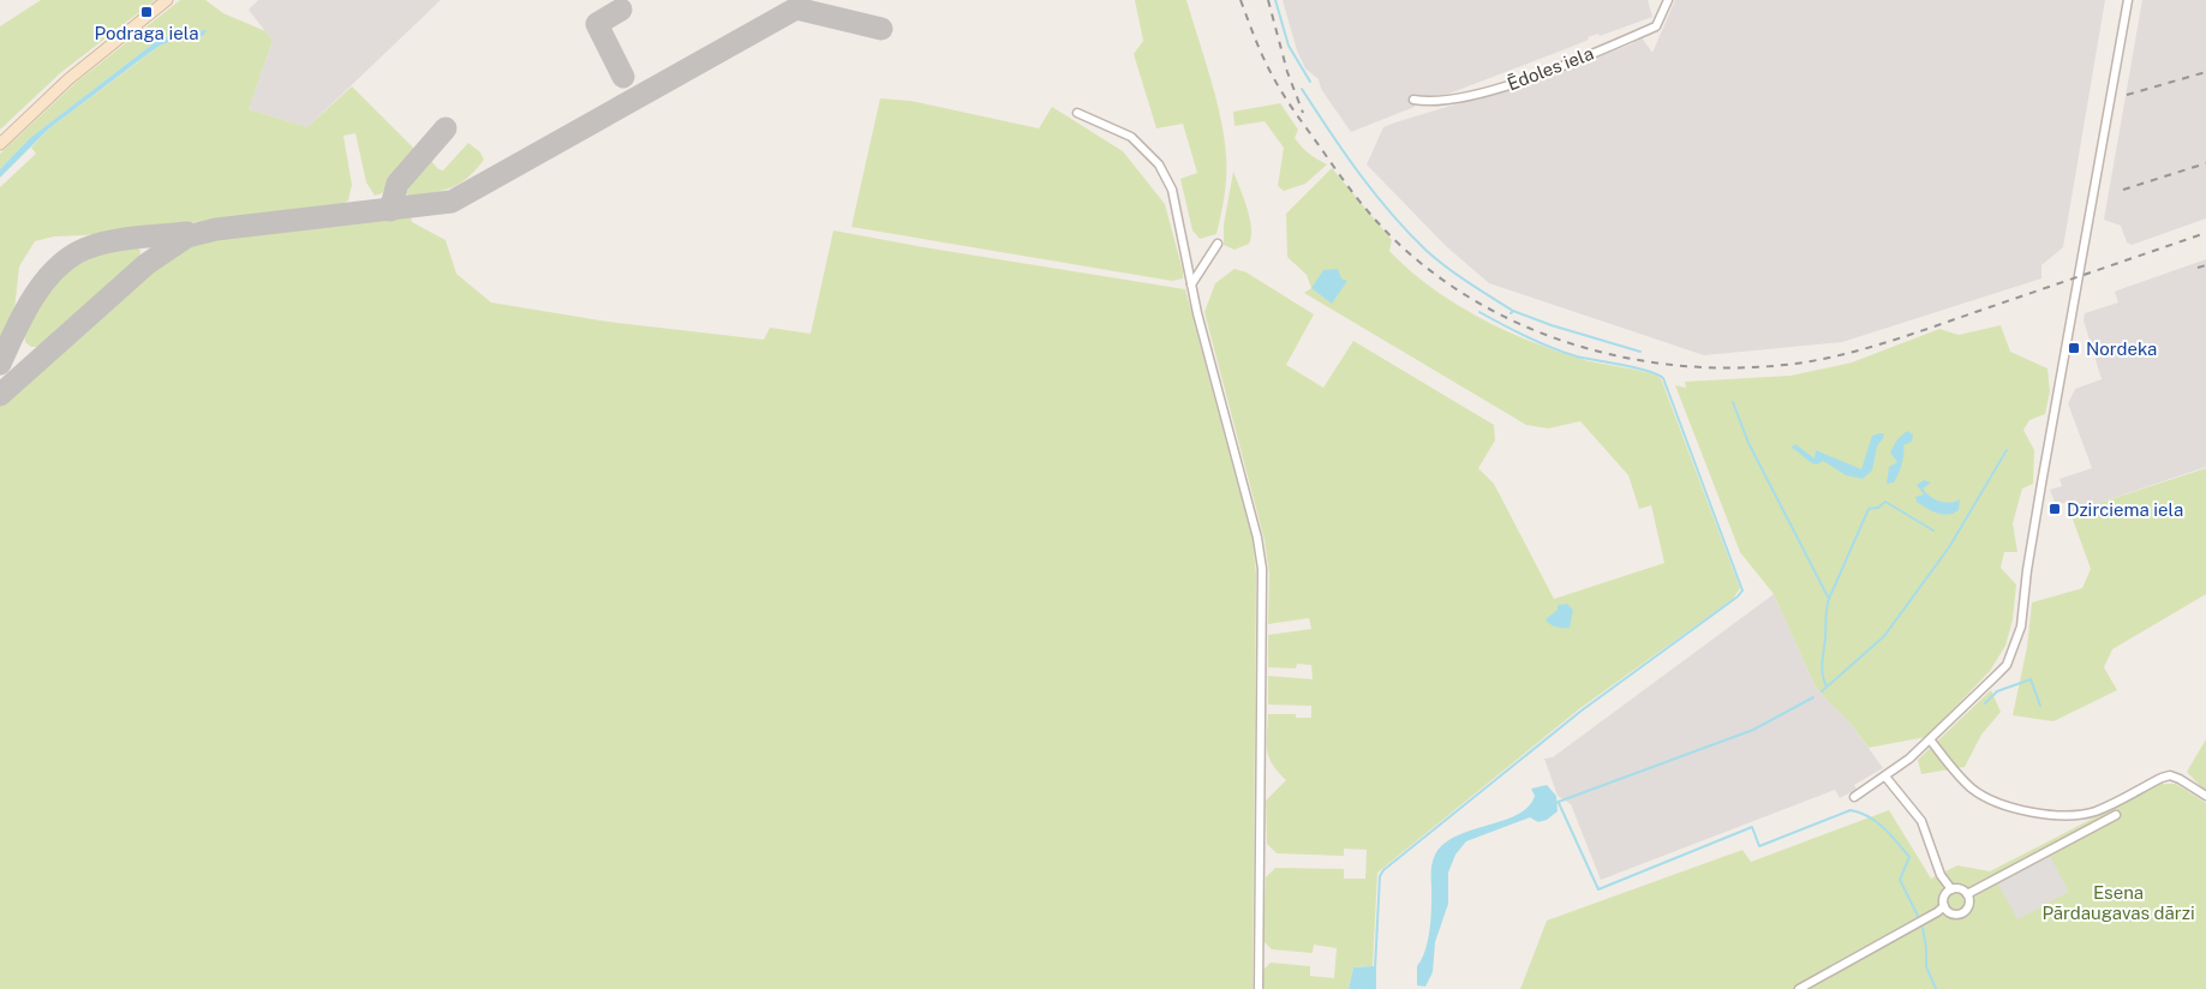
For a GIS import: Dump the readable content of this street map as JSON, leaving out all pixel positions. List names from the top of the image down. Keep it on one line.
{"streets":{"street":["Ēdoles iela"]},"parks":["Esena Pārdaugavas dārzi"],"places":{"transit":["Podraga iela","Nordeka","Dzirciema iela"]}}
